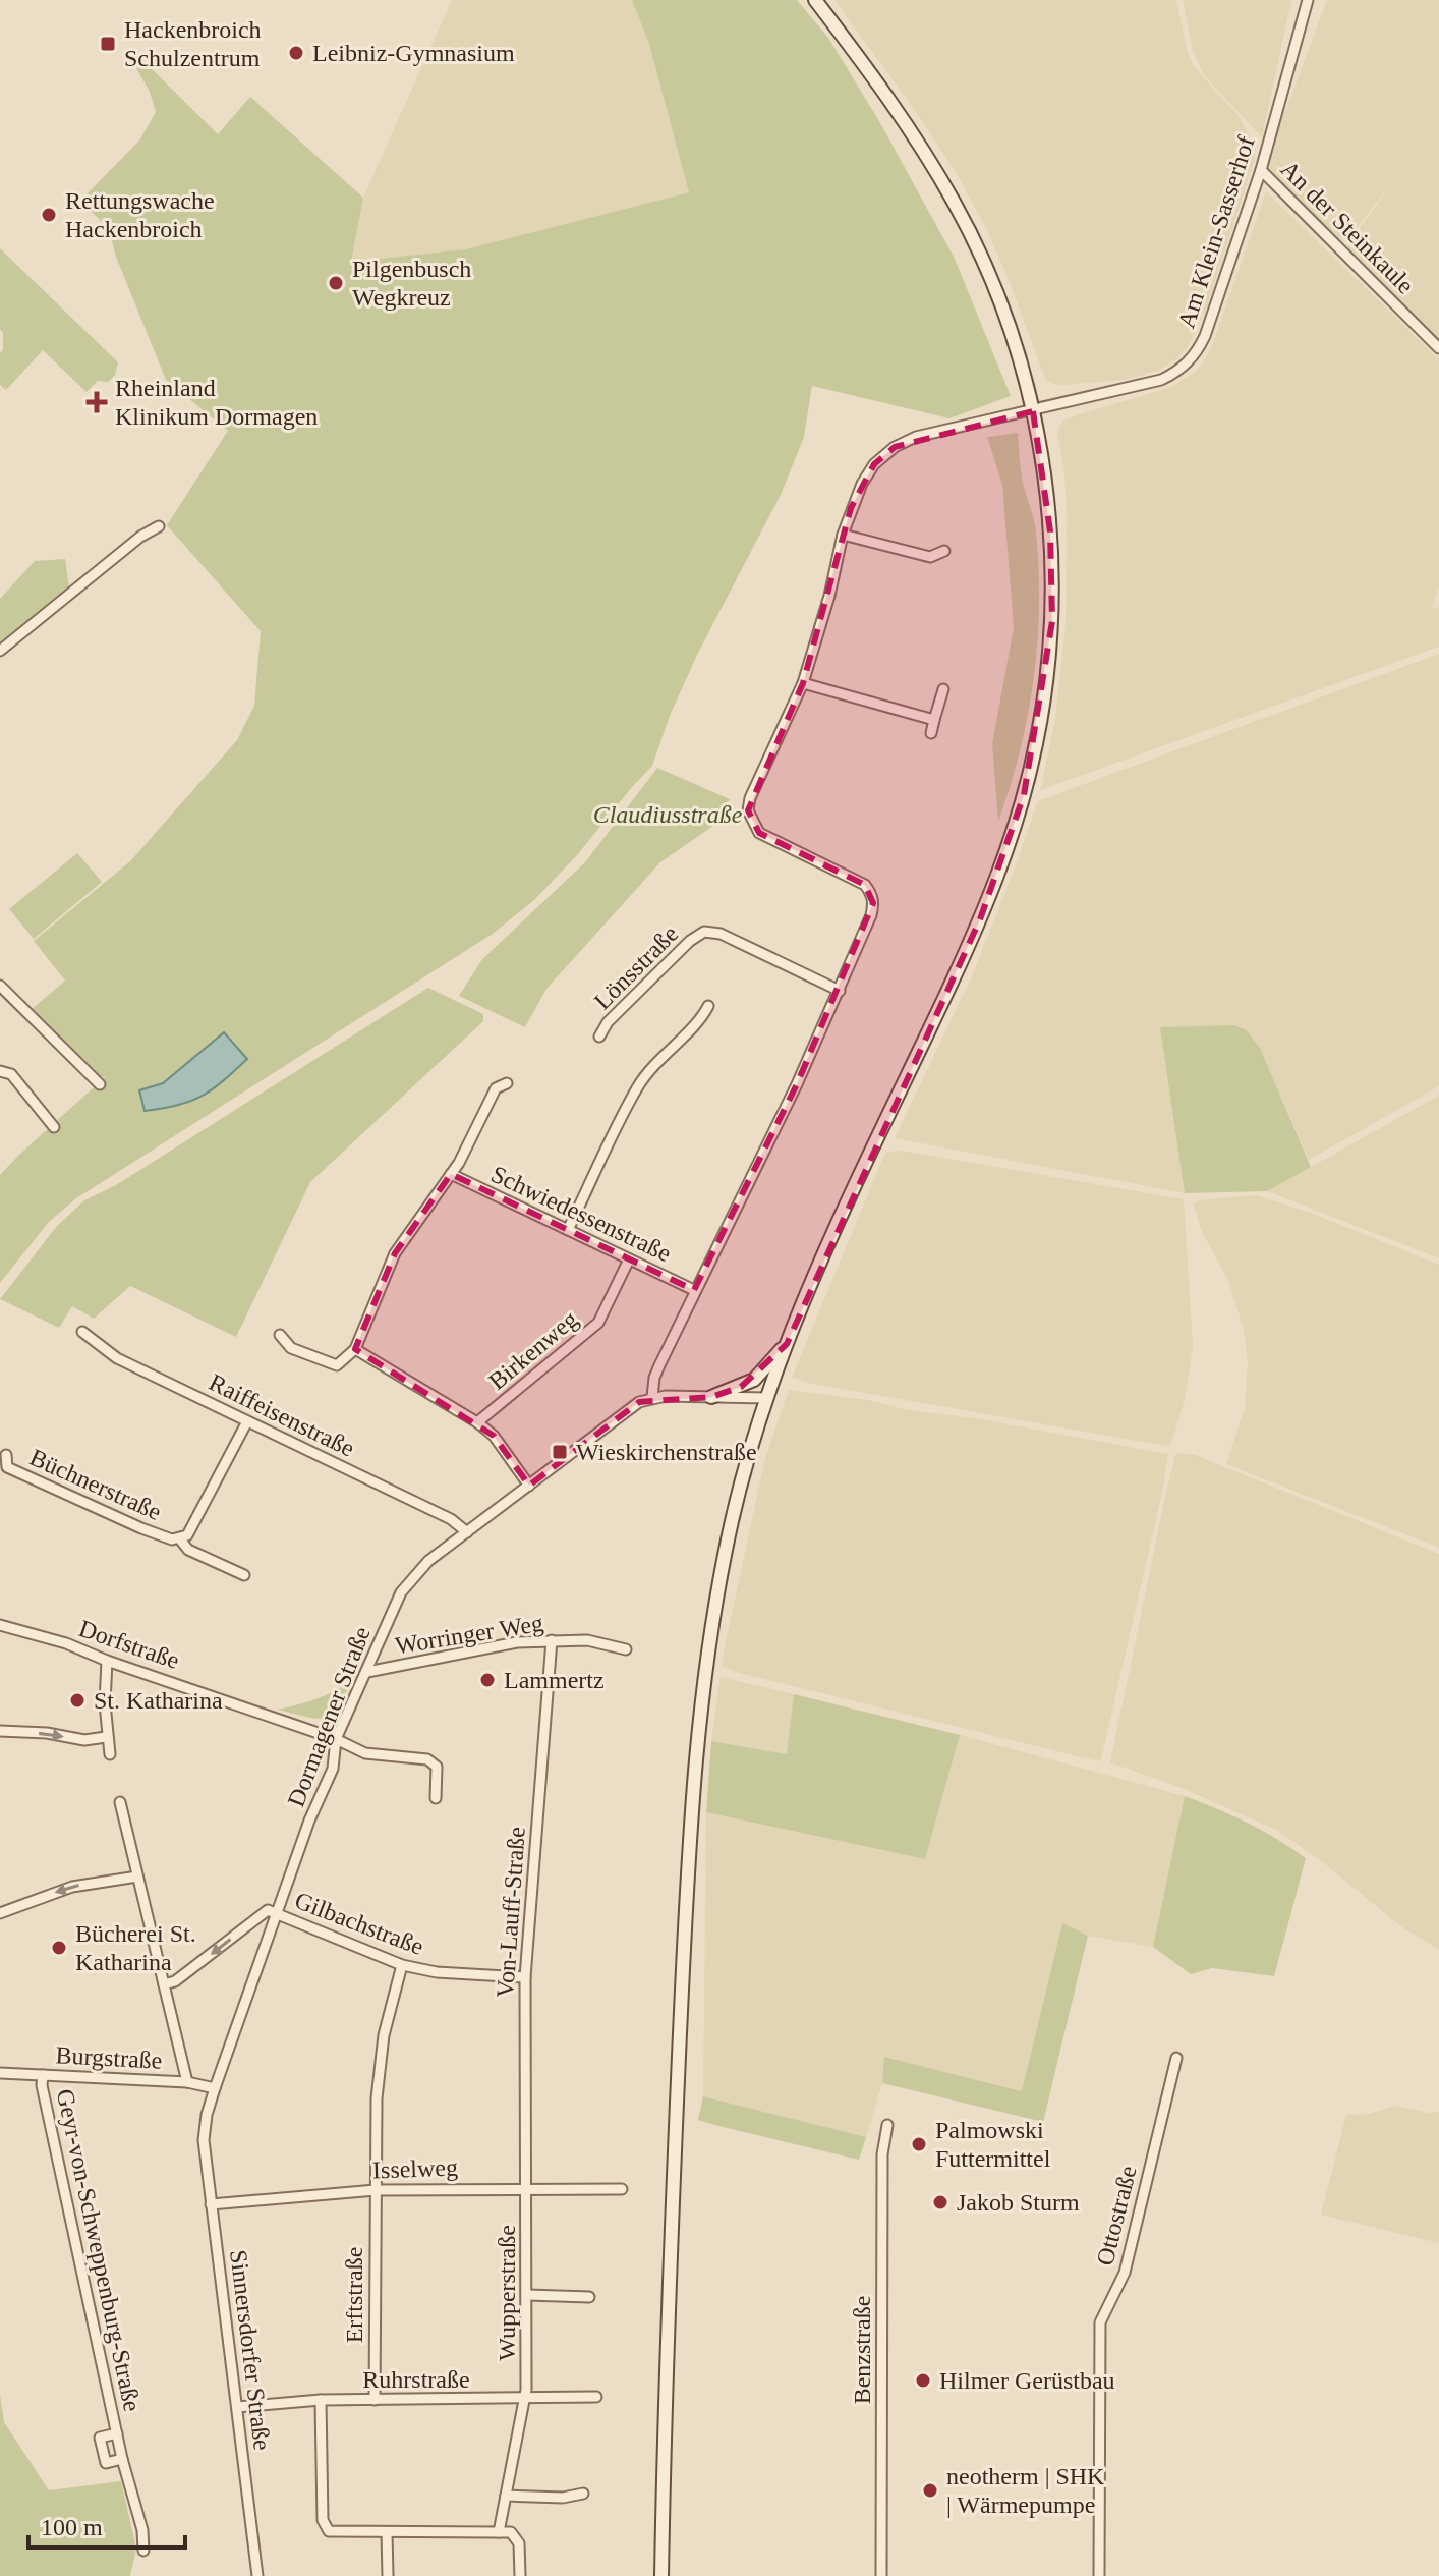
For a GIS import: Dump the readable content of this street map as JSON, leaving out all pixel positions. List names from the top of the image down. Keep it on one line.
{"streets":{"street":["An der Steinkaule","Am Klein-Sasserhof","Lönsstraße","Schwiedessenstraße","Birkenweg","Raiffeisenstraße","Büchnerstraße","Worringer Weg","Dorfstraße","Dormagener Straße","Von-Lauff-Straße","Gilbachstraße","Burgstraße","Isselweg","Ottostraße","Geyr-von-Schweppenburg-Straße","Wupperstraße","Erftstraße","Sinnersdorfer Straße","Benzstraße","Ruhrstraße"]},"crossings":[["An der Steinkaule","Am Klein-Sasserhof"],["Schwiedessenstraße","Birkenweg"],["Raiffeisenstraße","Büchnerstraße"],["Raiffeisenstraße","Dormagener Straße"],["Worringer Weg","Dormagener Straße"],["Worringer Weg","Von-Lauff-Straße"],["Dorfstraße","Dormagener Straße"],["Dormagener Straße","Gilbachstraße"],["Dormagener Straße","Burgstraße"],["Dormagener Straße","Sinnersdorfer Straße"],["Von-Lauff-Straße","Gilbachstraße"],["Von-Lauff-Straße","Isselweg"],["Von-Lauff-Straße","Wupperstraße"],["Gilbachstraße","Erftstraße"],["Burgstraße","Geyr-von-Schweppenburg-Straße"],["Isselweg","Wupperstraße"],["Isselweg","Erftstraße"],["Isselweg","Sinnersdorfer Straße"],["Wupperstraße","Ruhrstraße"],["Erftstraße","Ruhrstraße"],["Sinnersdorfer Straße","Ruhrstraße"]],"parks":["Claudiusstraße"],"places":{"transit":["Hackenbroich Schulzentrum","Wieskirchenstraße"],"other":["Leibniz-Gymnasium","Rettungswache Hackenbroich","Pilgenbusch Wegkreuz","Lammertz","St. Katharina","Bücherei St. Katharina","Palmowski Futtermittel","Jakob Sturm","Hilmer Gerüstbau","neotherm | SHK | Wärmepumpe"],"health":["Rheinland Klinikum Dormagen"]},"scale_bar":"100 m"}
